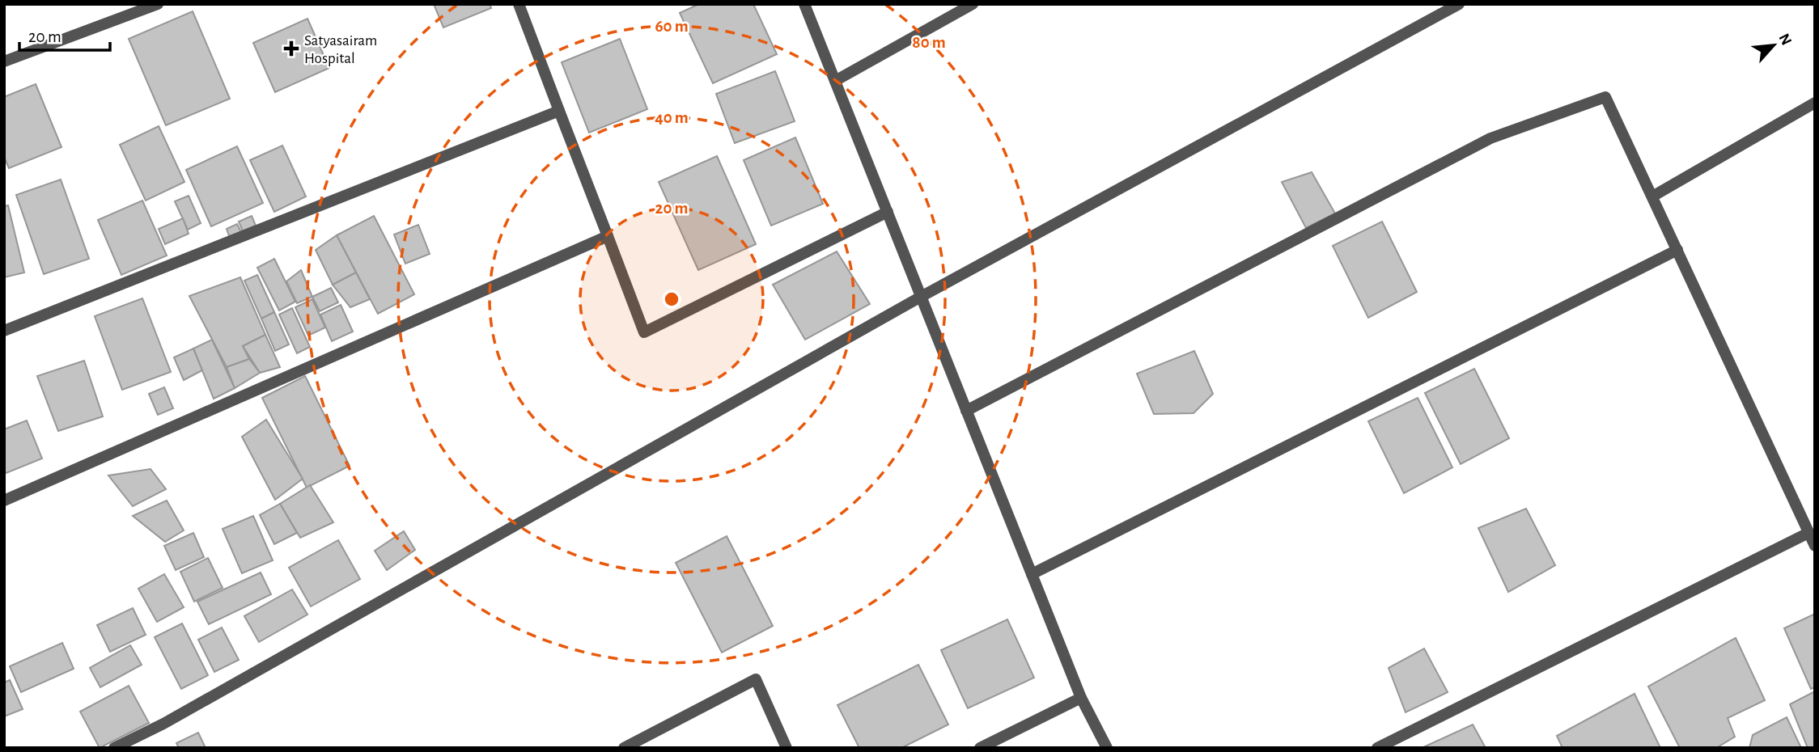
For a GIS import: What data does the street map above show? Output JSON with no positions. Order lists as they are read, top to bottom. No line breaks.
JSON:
{"places":{"health":["Satyasairam Hospital"]},"scale_bar":"20 m","north":"top right","rings":["60 m","80 m","40 m","20 m"]}
